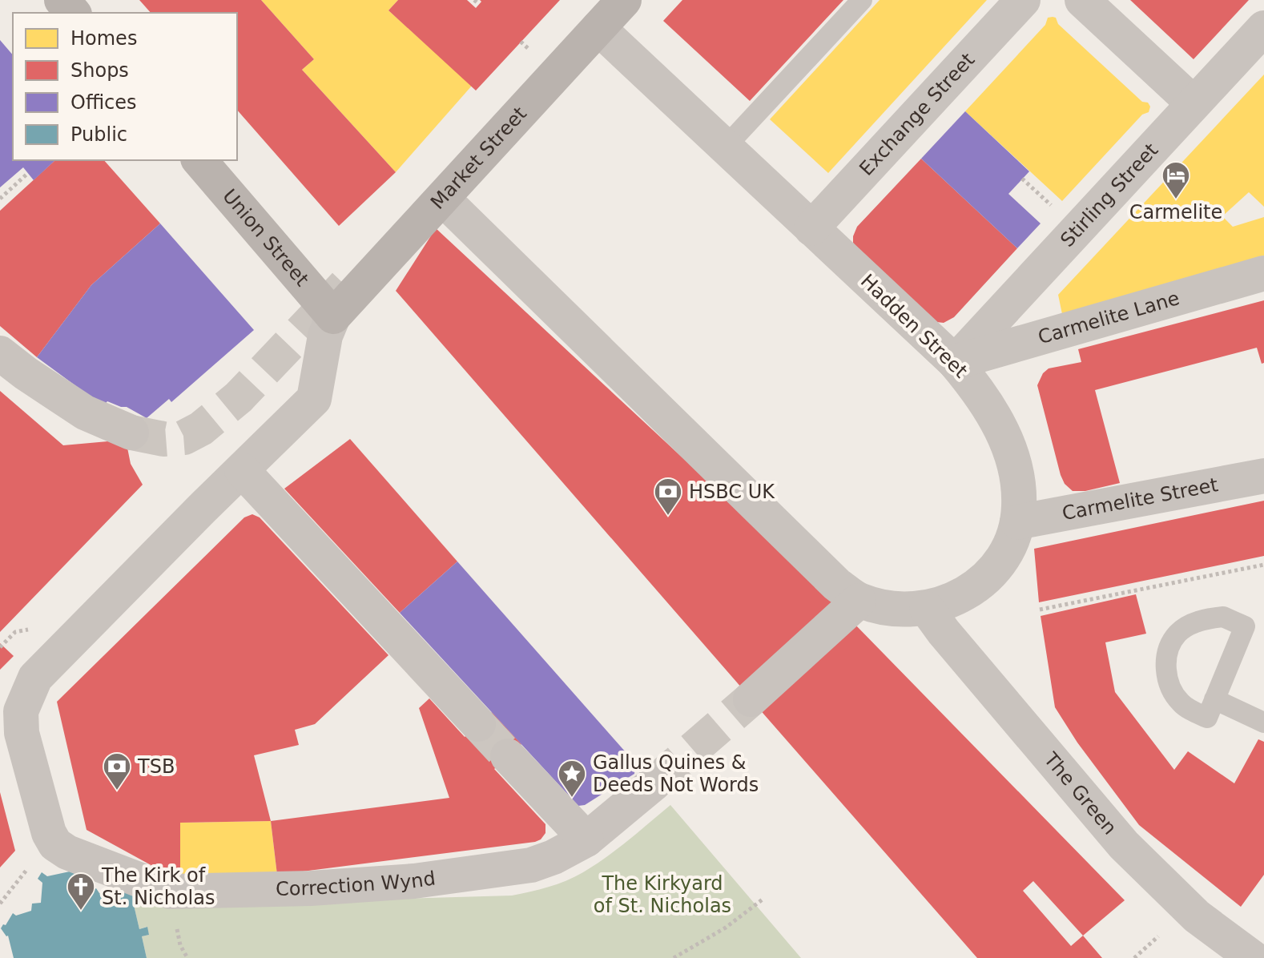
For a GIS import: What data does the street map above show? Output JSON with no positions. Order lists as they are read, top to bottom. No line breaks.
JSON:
{"streets":{"street":["Exchange Street","Market Street","Stirling Street","Union Street","Carmelite Lane","Hadden Street","Carmelite Street","The Green","Correction Wynd"]},"crossings":[["Exchange Street","Hadden Street"],["Market Street","Union Street"],["Market Street","Hadden Street"],["Stirling Street","Carmelite Lane"],["Stirling Street","Hadden Street"],["Carmelite Lane","Hadden Street"],["Hadden Street","Carmelite Street"],["Hadden Street","The Green"]],"parks":["The Kirkyard of St. Nicholas"],"places":{"hotel":["Carmelite"],"bank":["HSBC UK","TSB"],"place":["Gallus Quines & Deeds Not Words"],"church":["The Kirk of St. Nicholas"]},"legend":["Homes","Shops","Offices","Public"]}
